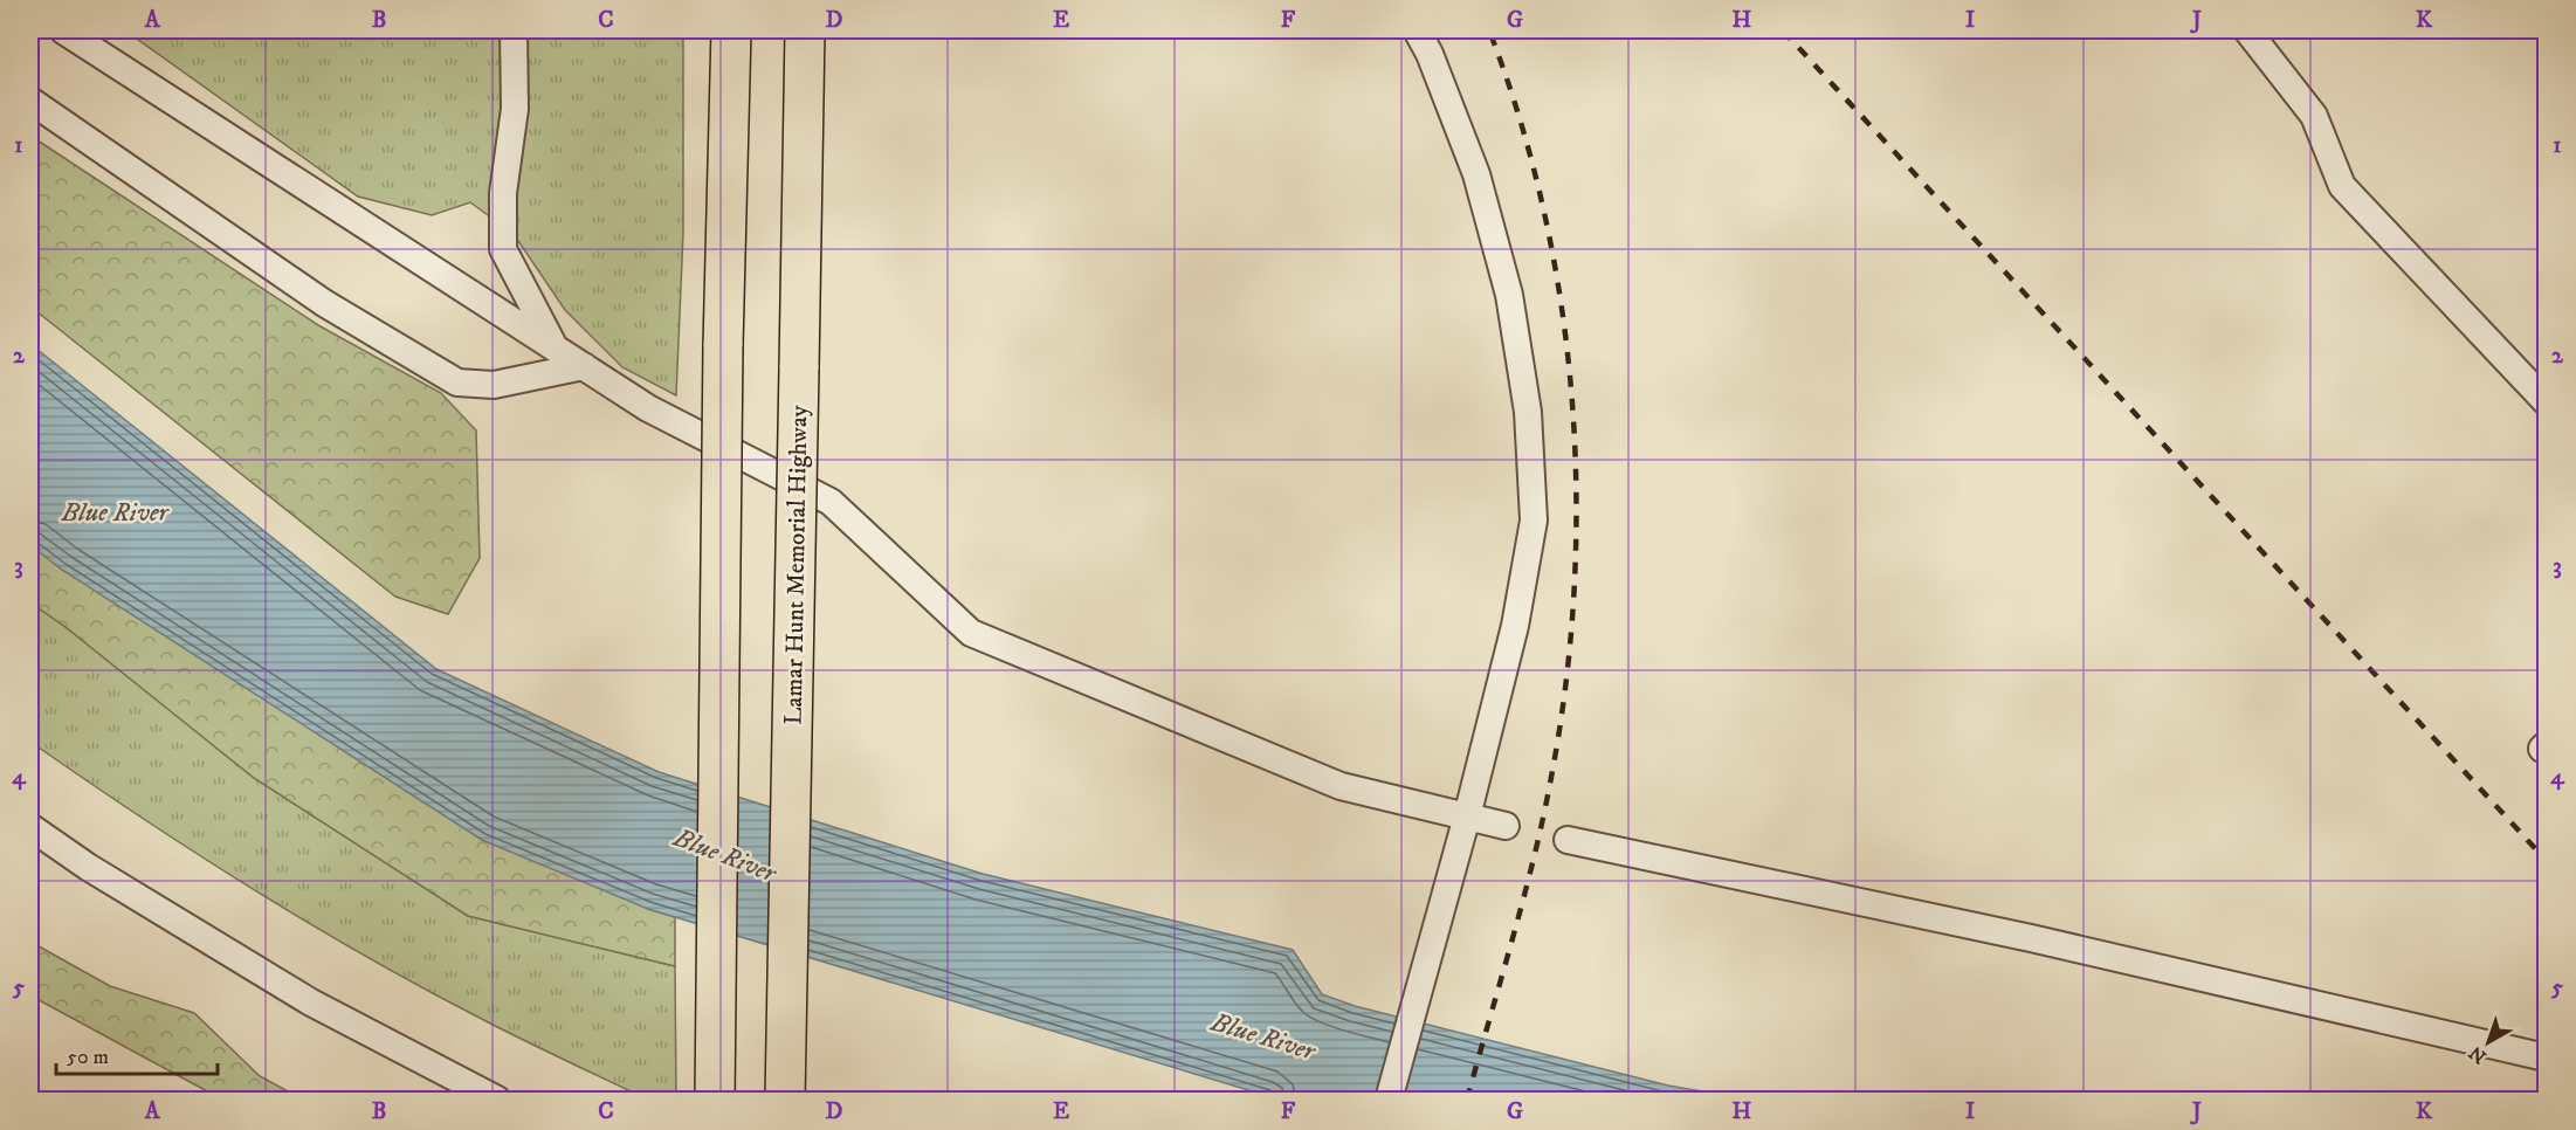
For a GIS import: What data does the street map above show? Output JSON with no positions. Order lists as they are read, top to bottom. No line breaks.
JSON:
{"streets":{"highway":["Lamar Hunt Memorial Highway"]},"water":["Blue River"],"scale_bar":"50 m","north":"bottom left","grid":{"columns":["A","B","C","D","E","F","G","H","I","J","K"],"rows":["1","2","3","4","5"]}}
